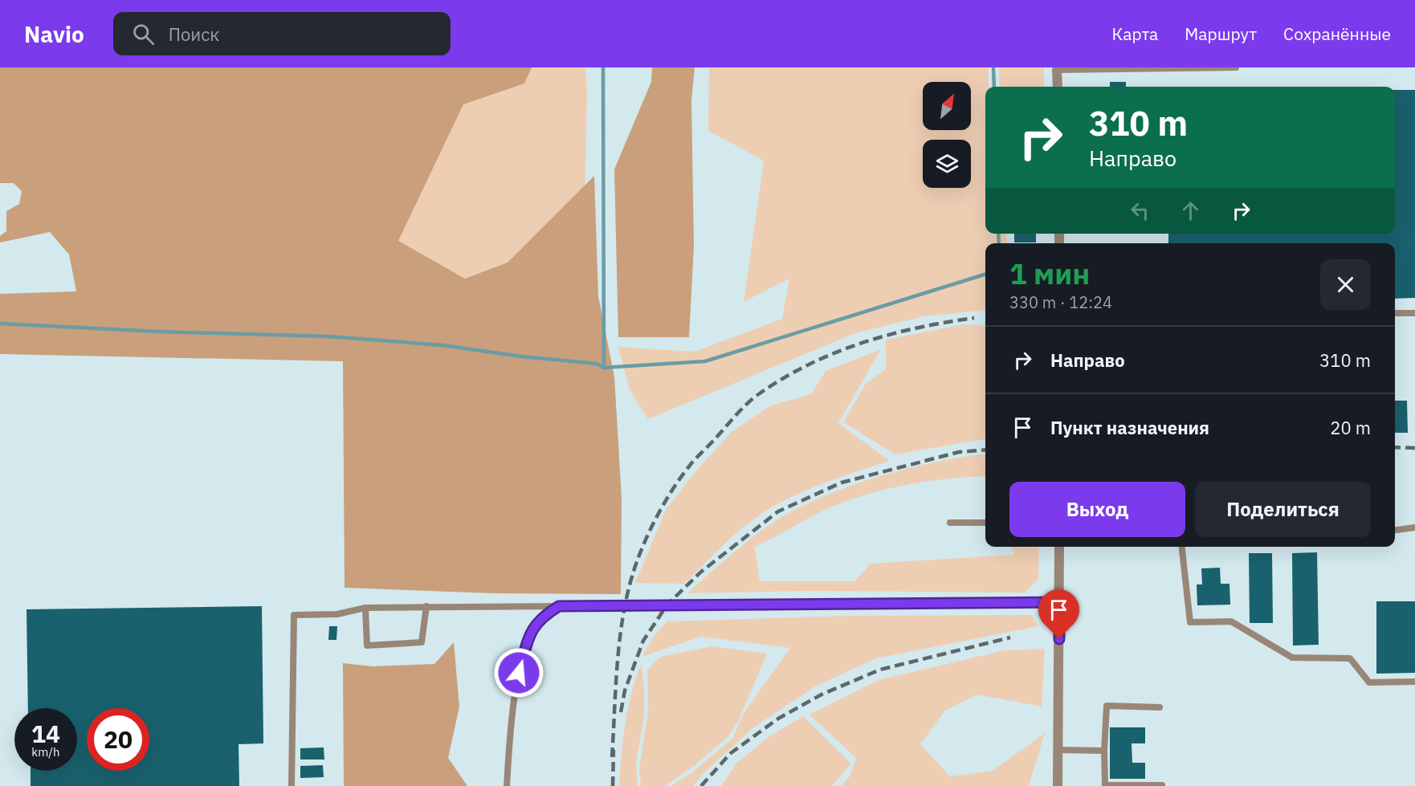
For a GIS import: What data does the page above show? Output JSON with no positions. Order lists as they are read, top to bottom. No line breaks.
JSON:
{"north":"top right","page":{"header":"Navio","search":"Поиск","nav":["Карта","Маршрут","Сохранённые"],"turn":["310 m","Направо"],"heading":["1 мин","330 m · 12:24"],"list":[{"name":"Направо","value":"310 m"},{"name":"Пункт назначения","value":"20 m"}],"buttons":["Выход","Поделиться"],"speed":"14 km/h","limit":"20"}}
